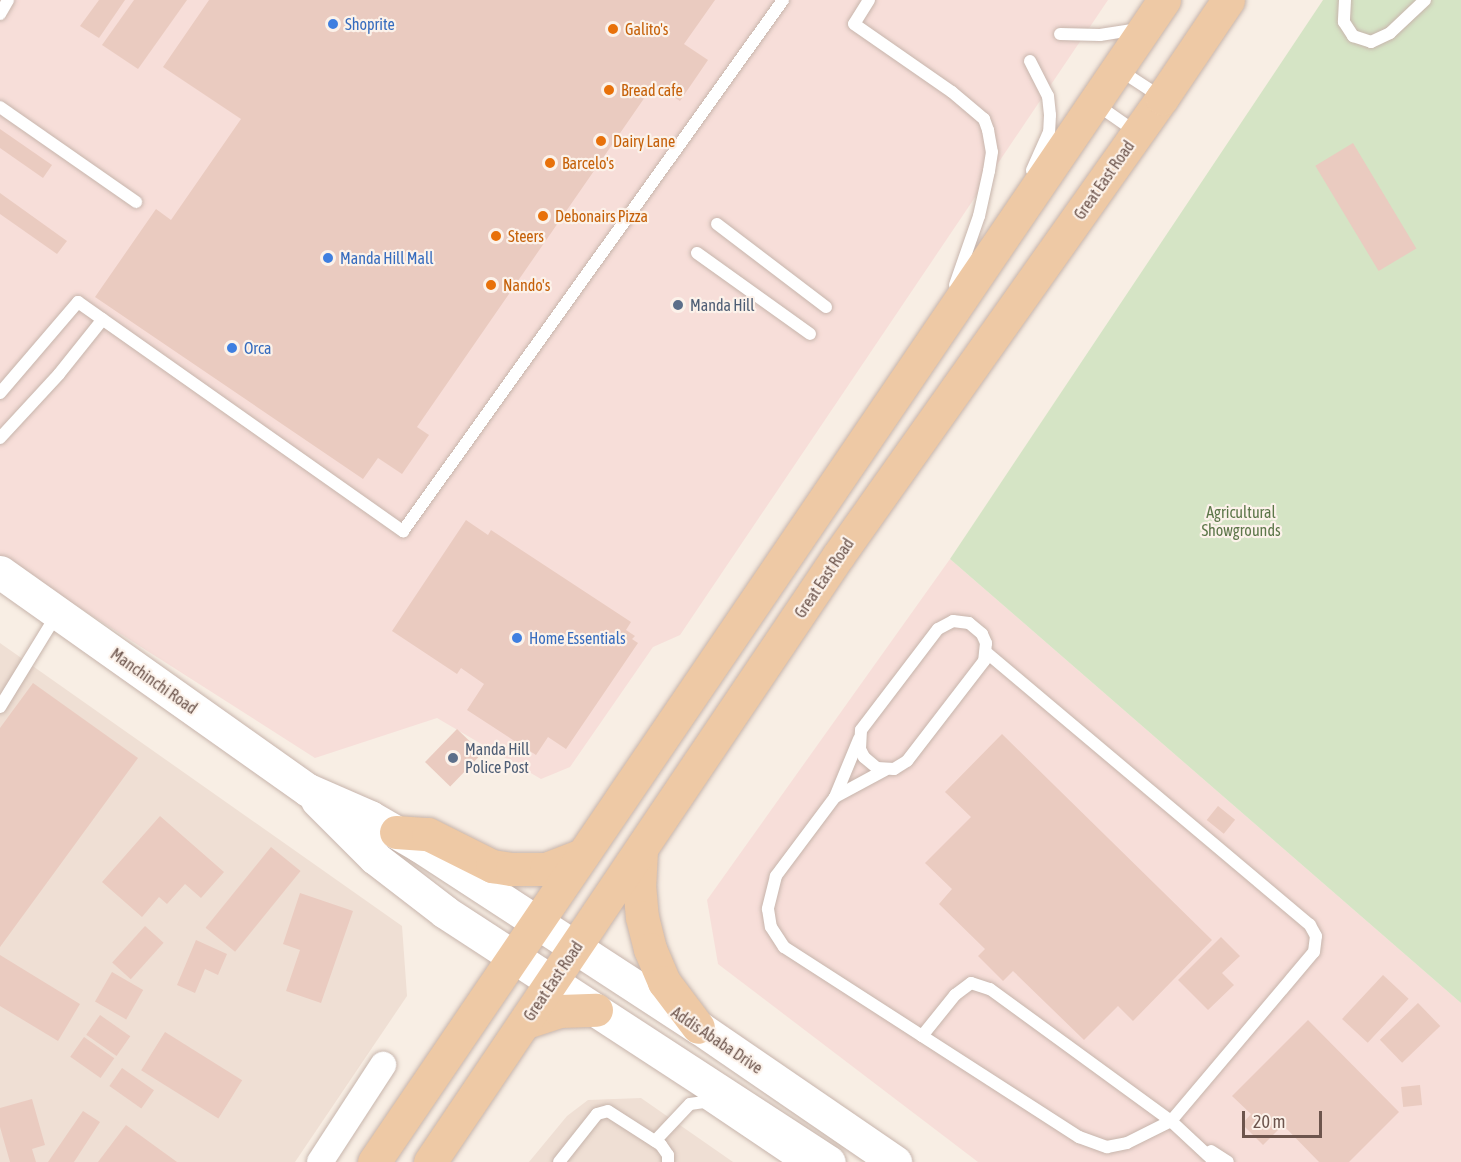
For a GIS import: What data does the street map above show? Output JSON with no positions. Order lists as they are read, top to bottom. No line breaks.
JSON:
{"streets":{"main road":["Great East Road","Manchinchi Road","Addis Ababa Drive"]},"crossings":[["Great East Road","Addis Ababa Drive"],["Manchinchi Road","Addis Ababa Drive"]],"parks":["Agricultural Showgrounds"],"places":["Shoprite","Galito's","Bread cafe","Dairy Lane","Barcelo's","Debonairs Pizza","Steers","Manda Hill Mall","Nando's","Manda Hill","Orca","Home Essentials","Manda Hill Police Post"],"scale_bar":"20 m"}
